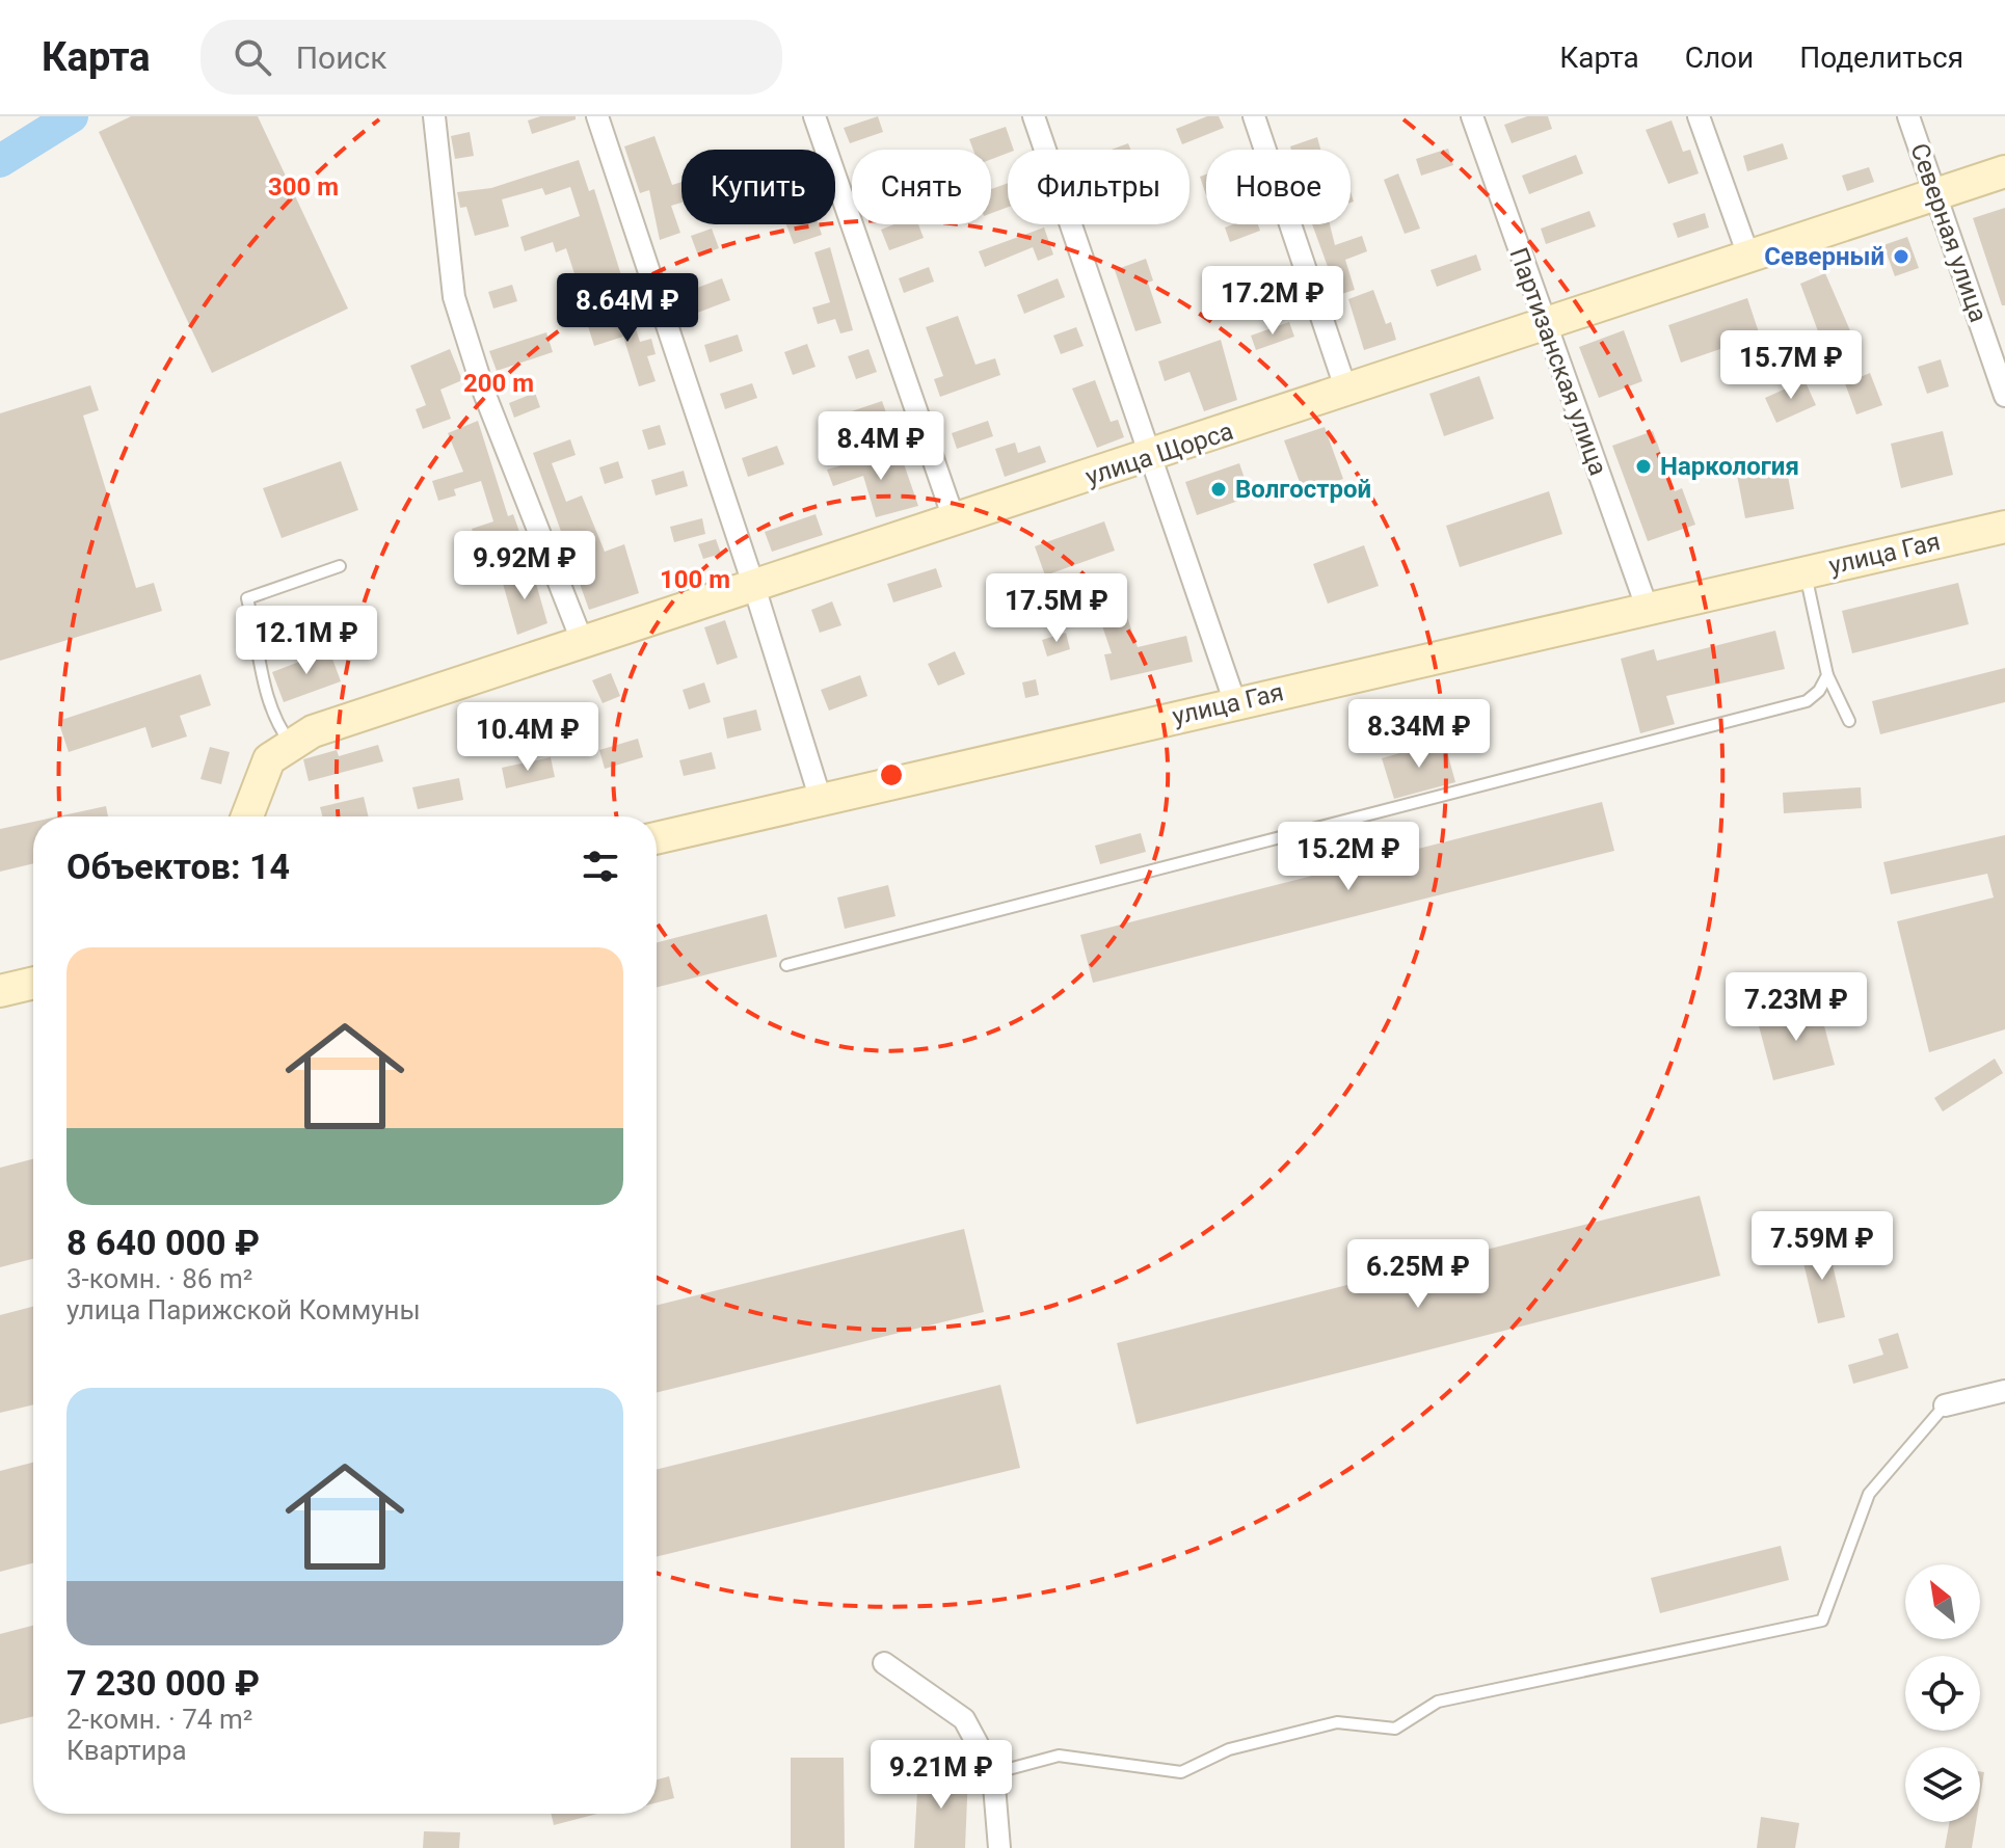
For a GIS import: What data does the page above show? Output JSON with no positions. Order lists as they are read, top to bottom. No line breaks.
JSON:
{"streets":{"main road":["улица Щорса","улица Гая"],"street":["Северная улица","Партизанская улица"]},"crossings":[["Северная улица","улица Щорса"],["Партизанская улица","улица Щорса"],["Партизанская улица","улица Гая"]],"places":["Северный","Наркология","Волгострой"],"north":"top left","page":{"header":"Карта","search":"Поиск","nav":["Карта","Слои","Поделиться"],"chip":["Купить","Снять","Фильтры","Новое"],"price":["17.2M ₽","8.64M ₽","15.7M ₽","8.4M ₽","9.92M ₽","17.5M ₽","12.1M ₽","8.34M ₽","10.4M ₽","15.2M ₽","7.23M ₽","7.59M ₽","6.25M ₽","9.21M ₽"],"heading":"Объектов: 14","list":[{"name":"8 640 000 ₽","note":"3-комн. · 86 m² · улица Парижской Коммуны"},{"name":"7 230 000 ₽","note":"2-комн. · 74 m² · Квартира"}]},"rings":["300 m","200 m","100 m"]}
